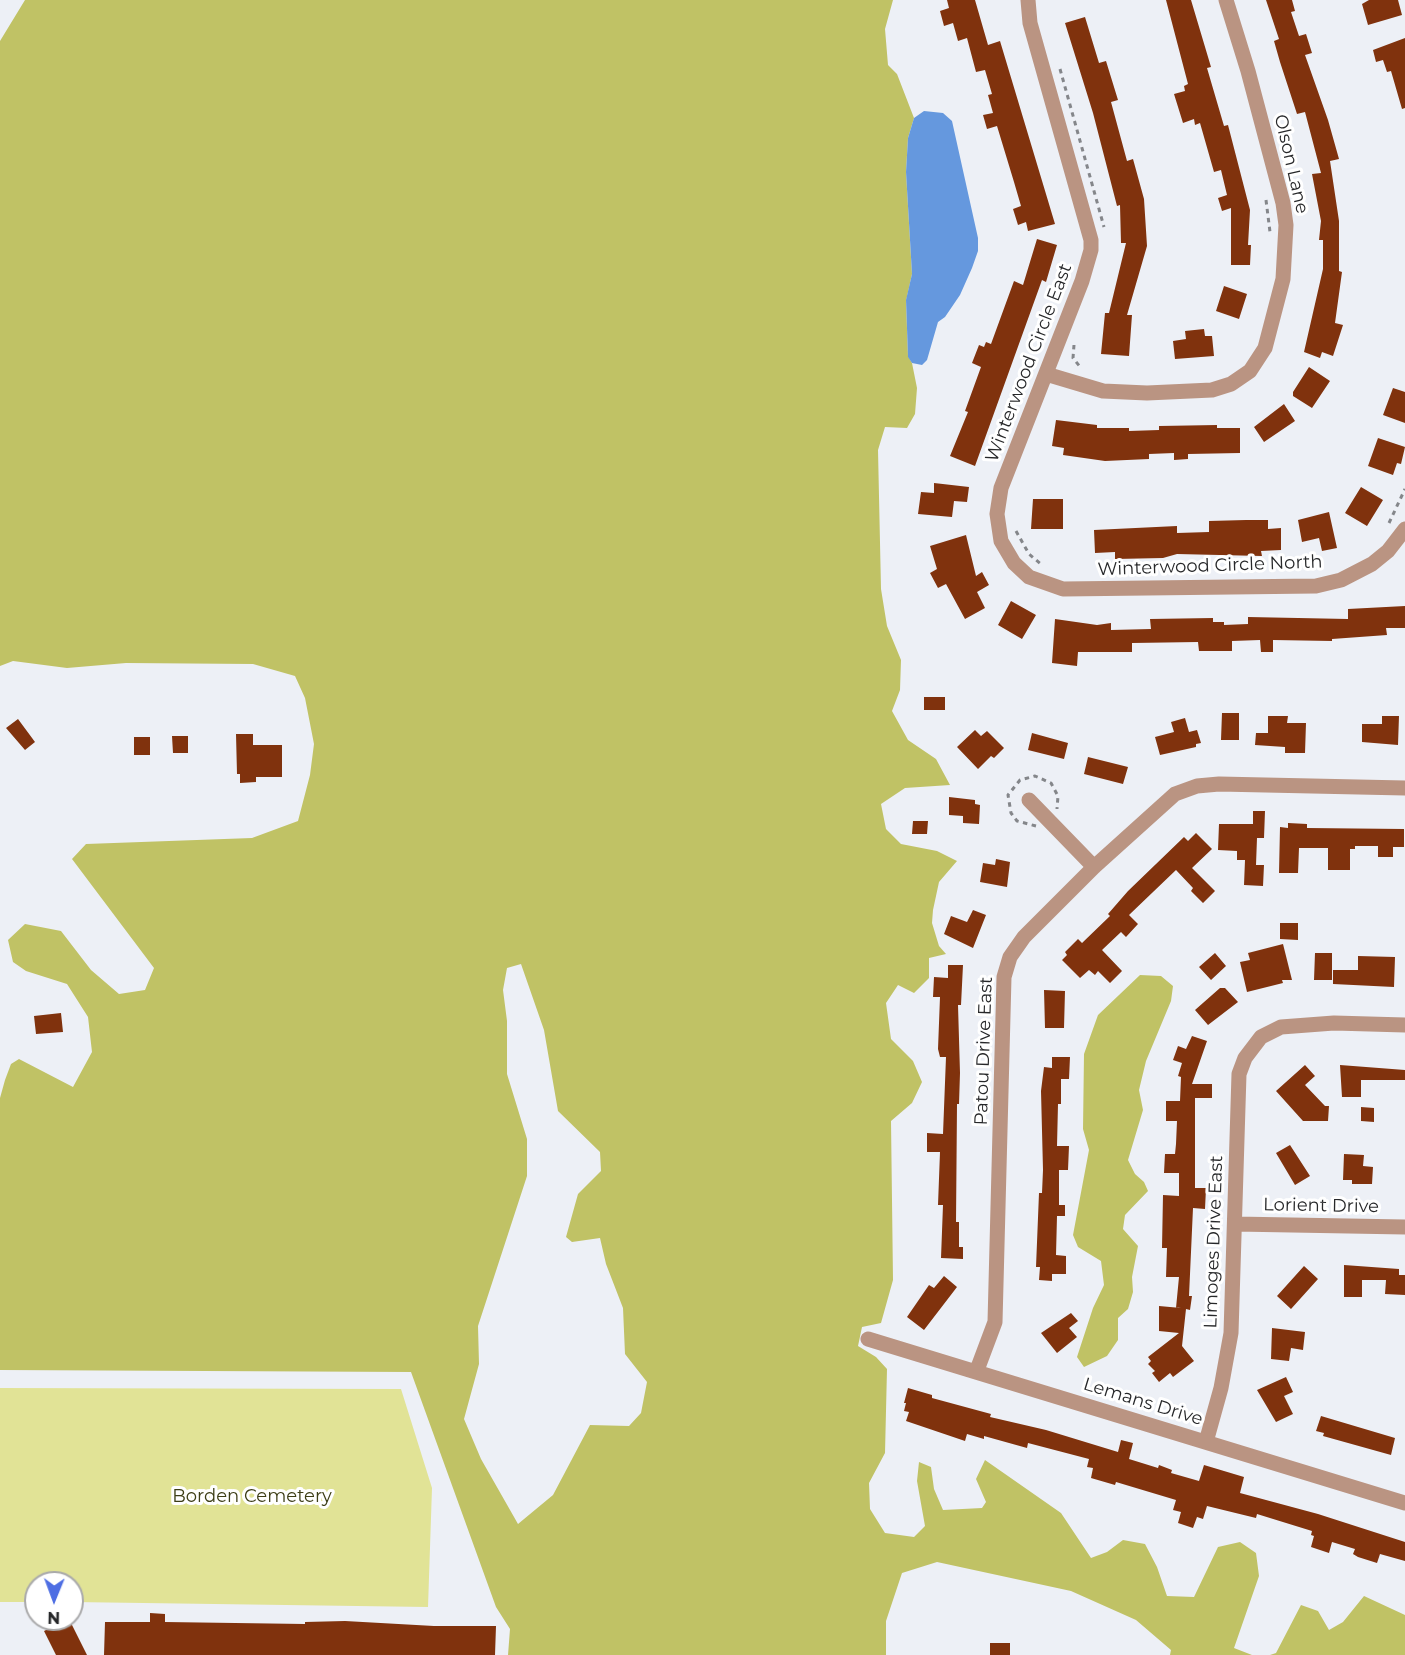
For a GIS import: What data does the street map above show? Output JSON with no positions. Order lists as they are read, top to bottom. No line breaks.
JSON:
{"streets":{"street":["Olson Lane","Winterwood Circle East","Winterwood Circle North","Patou Drive East","Lorient Drive","Limoges Drive East","Lemans Drive"]},"crossings":[["Olson Lane","Winterwood Circle East"],["Winterwood Circle East","Winterwood Circle North"],["Patou Drive East","Lemans Drive"],["Lorient Drive","Limoges Drive East"],["Limoges Drive East","Lemans Drive"]],"parks":["Borden Cemetery"],"north":"bottom"}
